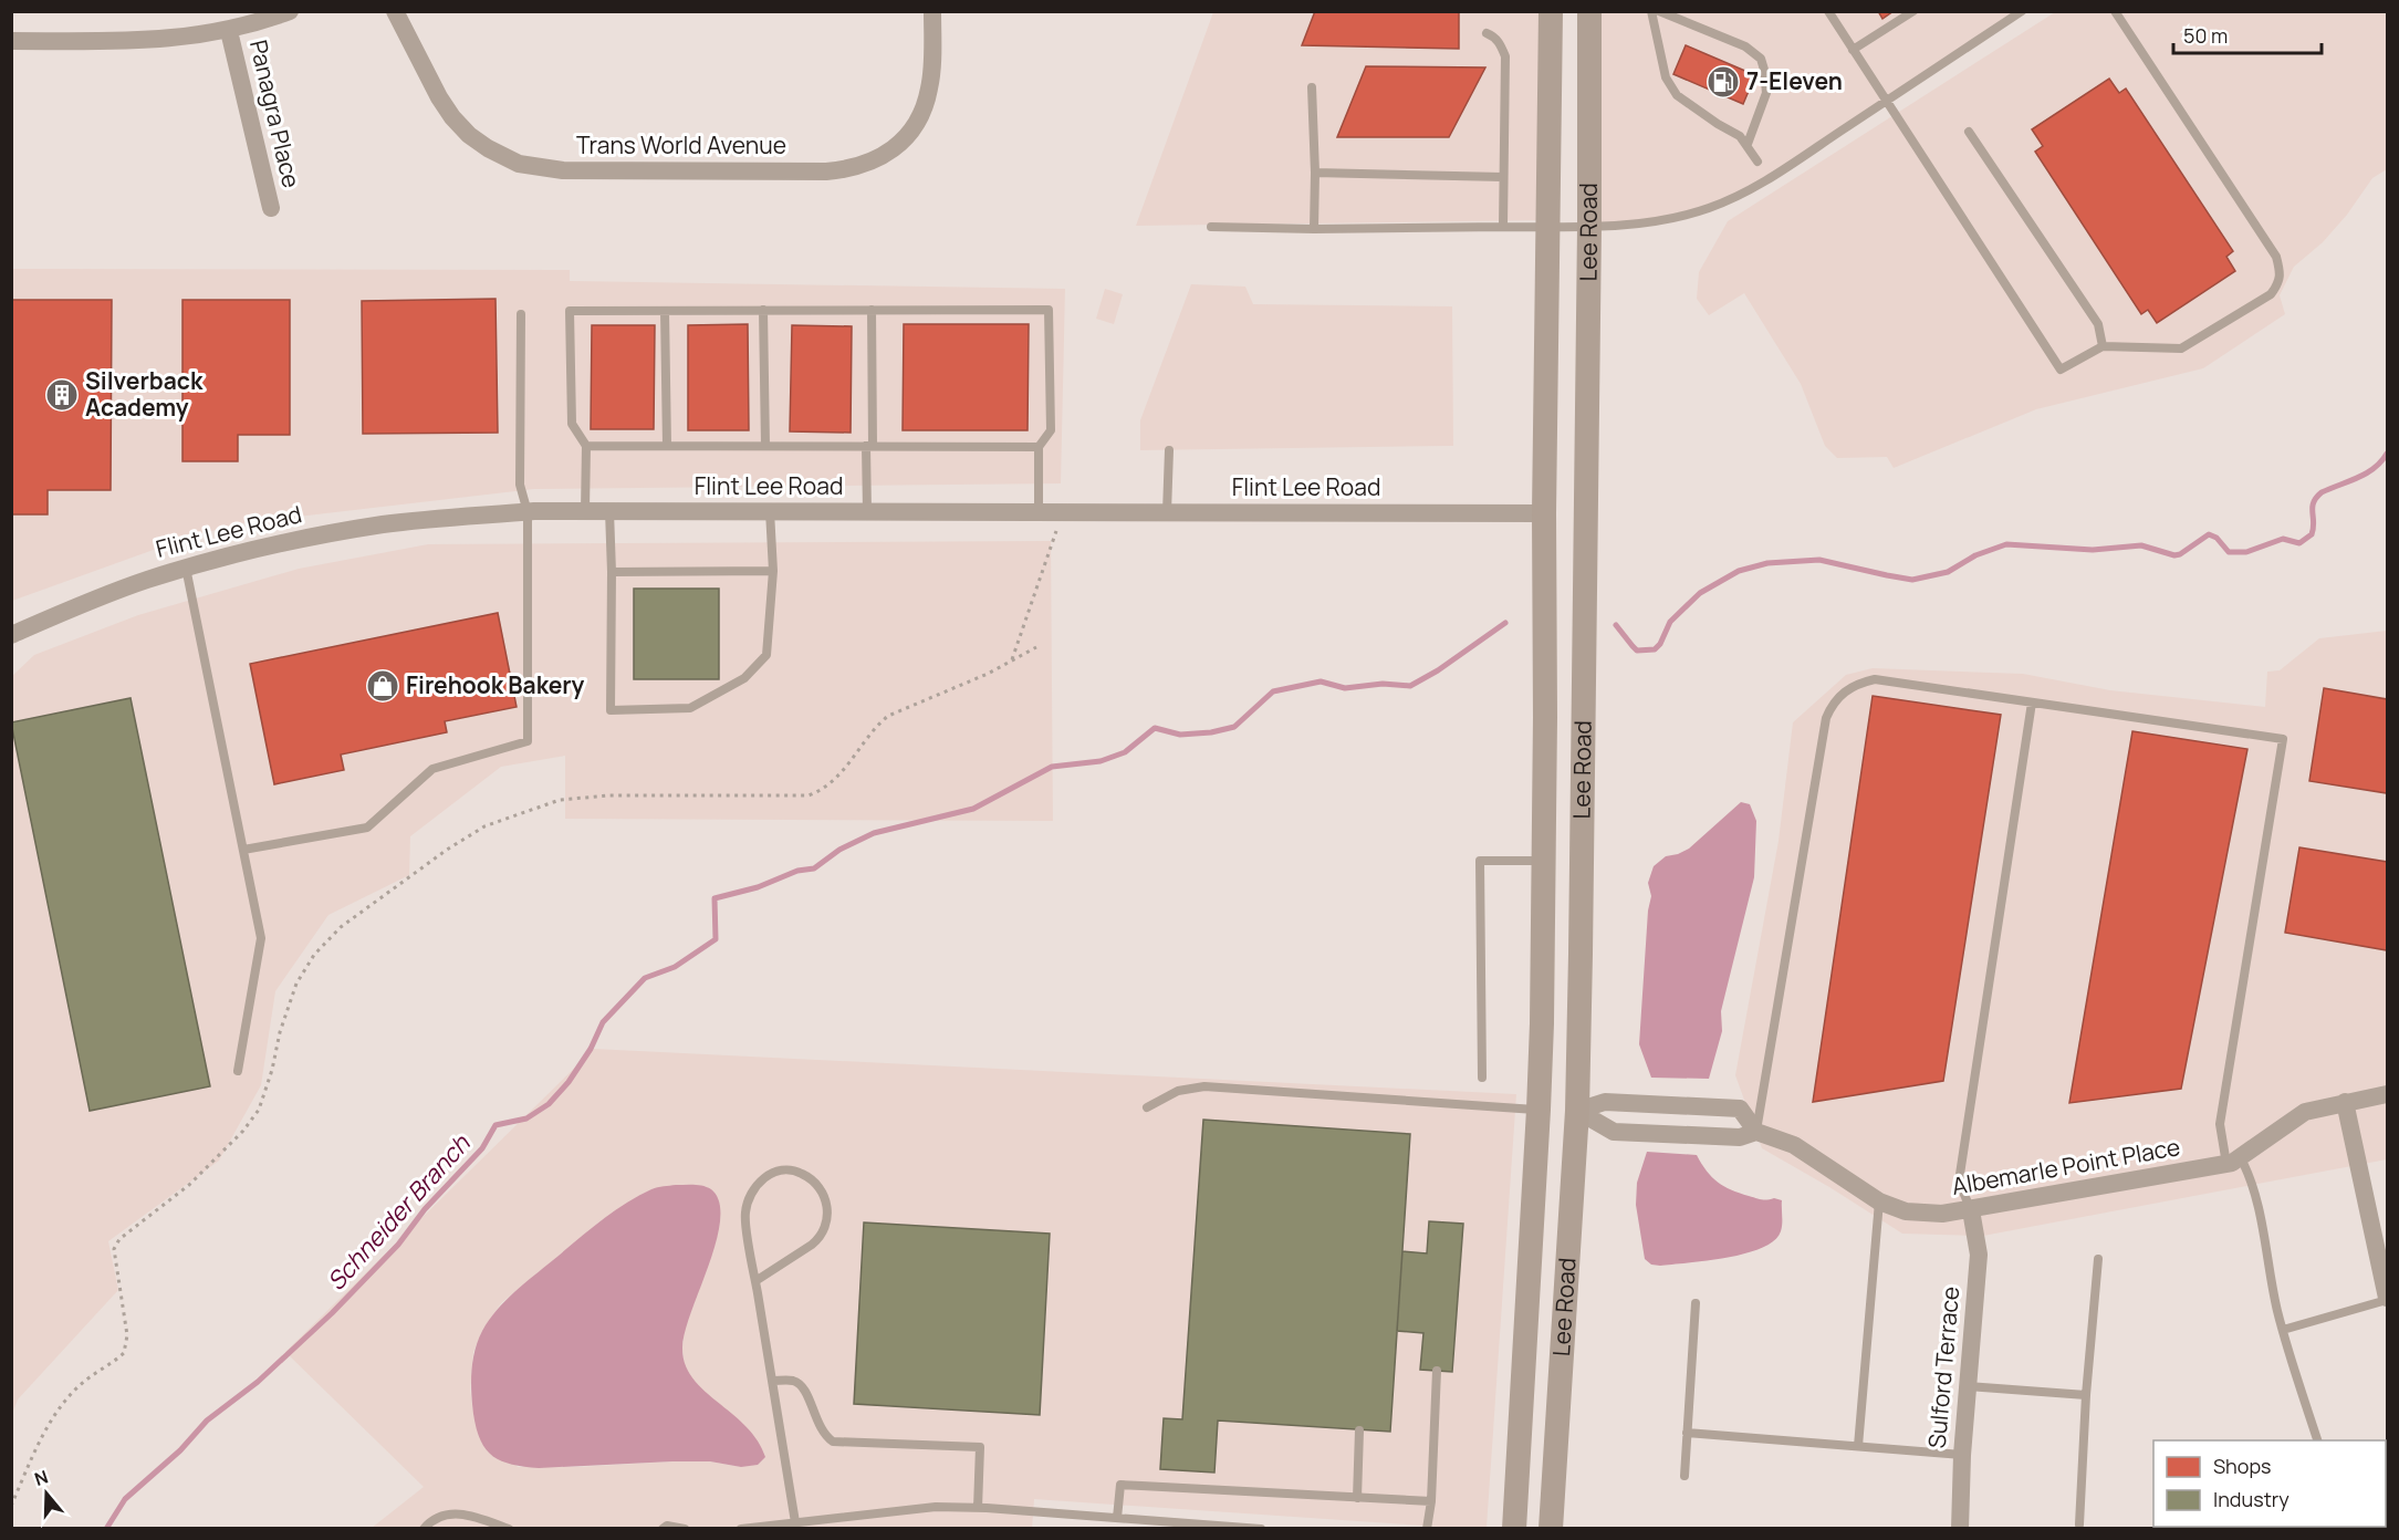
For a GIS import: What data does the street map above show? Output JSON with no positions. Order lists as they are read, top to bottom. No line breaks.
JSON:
{"streets":{"street":["Panagra Place","Trans World Avenue","Lee Road","Flint Lee Road","Albemarle Point Place","Sulford Terrace"]},"crossings":[["Lee Road","Flint Lee Road"],["Lee Road","Albemarle Point Place"],["Albemarle Point Place","Sulford Terrace"]],"water":["Schneider Branch"],"places":{"fuel station":["7-Eleven"],"building":["Silverback Academy"],"shop":["Firehook Bakery"]},"legend":["Shops","Industry"],"scale_bar":"50 m","north":"top"}
